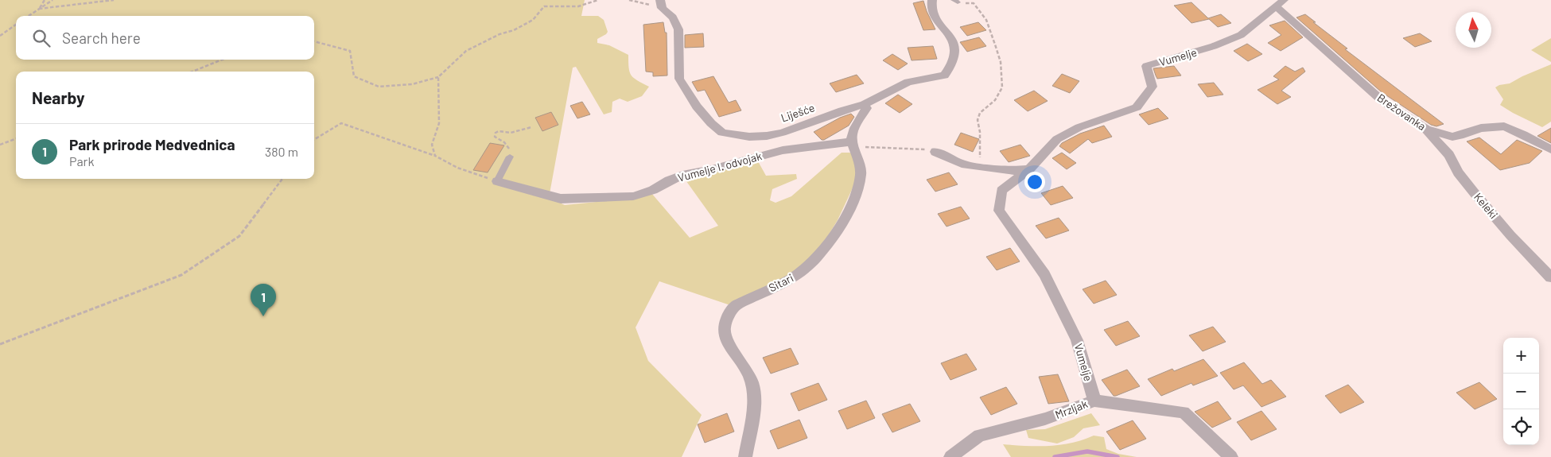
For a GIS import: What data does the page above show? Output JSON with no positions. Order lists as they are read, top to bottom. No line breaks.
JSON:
{"streets":{"street":["Vumelje","Brežovanka","Liješće","Vumelje I. odvojak","Keleki","Sitari","Mrzljak"]},"crossings":[["Vumelje","Brežovanka"],["Vumelje","Mrzljak"],["Brežovanka","Keleki"],["Vumelje I. odvojak","Sitari"]],"north":"top","page":{"search":"Search here","heading":"Nearby","list":[{"mark":"1","name":"Park prirode Medvednica","note":"Park","value":"380 m"}],"pins":"1","map_buttons":["+","−"]}}
